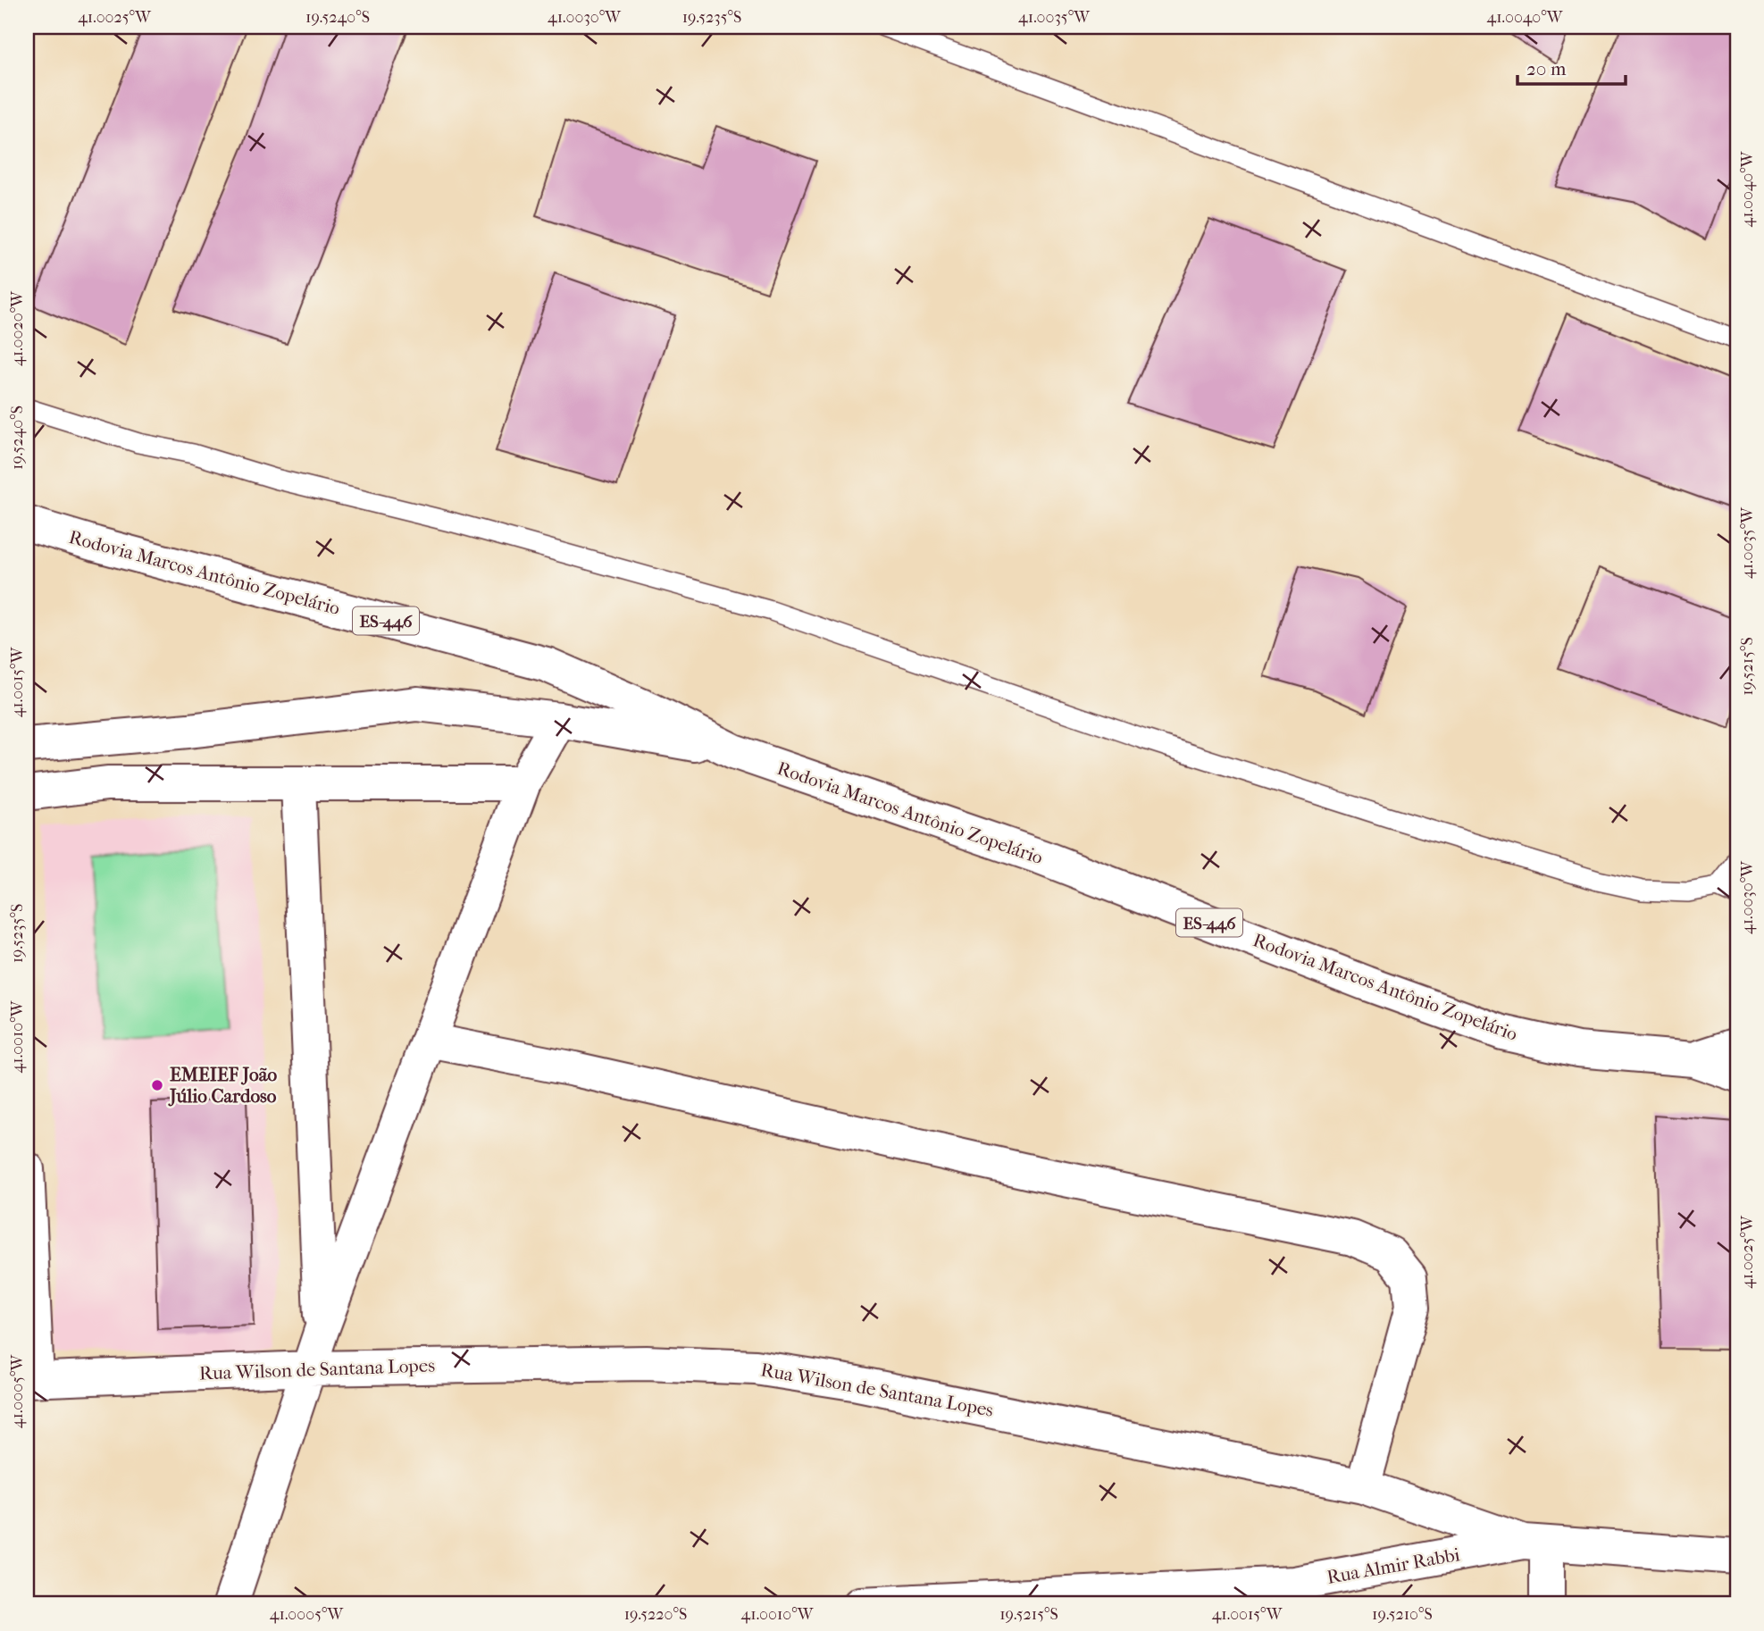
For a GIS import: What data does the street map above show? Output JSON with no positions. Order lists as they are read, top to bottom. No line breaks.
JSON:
{"streets":{"street":["Rodovia Marcos Antônio Zopelário","ES-446","Rua Wilson de Santana Lopes","Rua Almir Rabbi"]},"crossings":[["Rua Wilson de Santana Lopes","Rua Almir Rabbi"]],"places":["EMEIEF João Júlio Cardoso"],"scale_bar":"20 m","coordinates":["41.0025°W","19.5240°S","41.0030°W","19.5235°S","41.0035°W","41.0040°W","41.0020°W","19.5215°S","41.0015°W","41.0010°W","41.0005°W","19.5220°S","19.5210°S"]}
